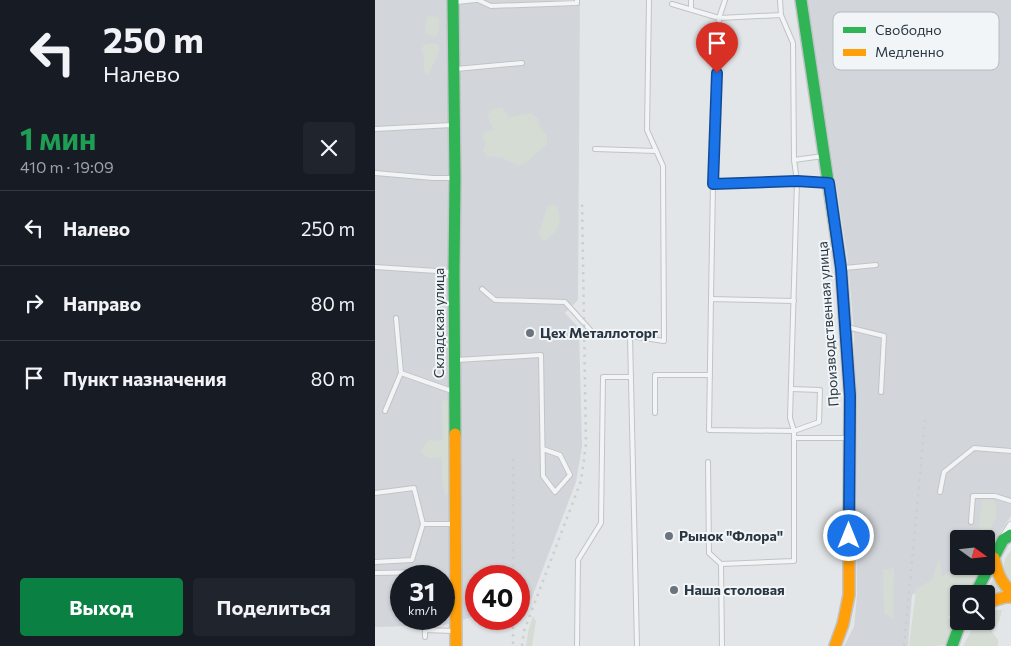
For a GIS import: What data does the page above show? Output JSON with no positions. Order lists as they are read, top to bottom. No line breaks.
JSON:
{"streets":{"street":["Складская улица","Производственная улица"]},"places":["Цех Металлоторг","Рынок \"Флора\"","Наша столовая"],"legend":["Свободно","Медленно"],"north":"right","page":{"turn":["250 m","Налево"],"heading":["1 мин","410 m · 19:09"],"list":[{"name":"Налево","value":"250 m"},{"name":"Направо","value":"80 m"},{"name":"Пункт назначения","value":"80 m"}],"speed":"31 km/h","limit":"40","buttons":["Выход","Поделиться"]}}
